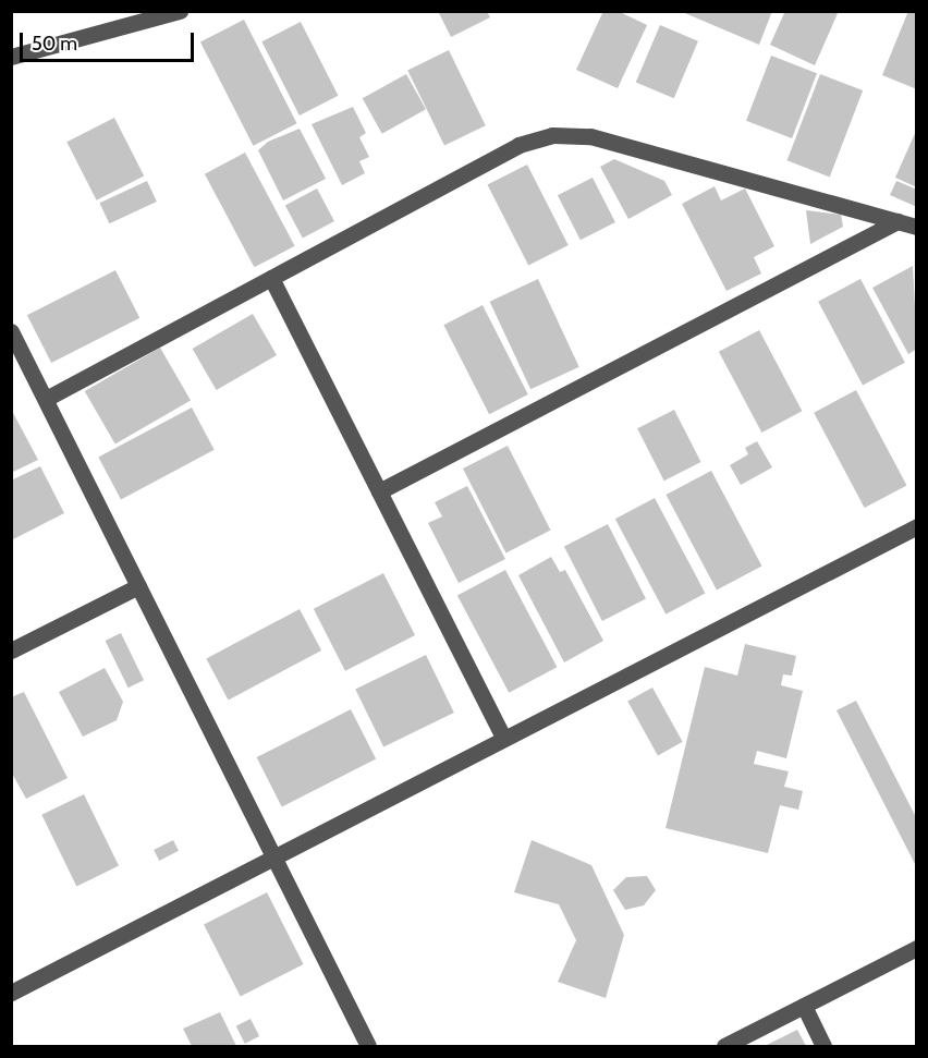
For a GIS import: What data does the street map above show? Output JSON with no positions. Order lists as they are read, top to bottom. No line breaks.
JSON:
{"scale_bar":"50 m"}
